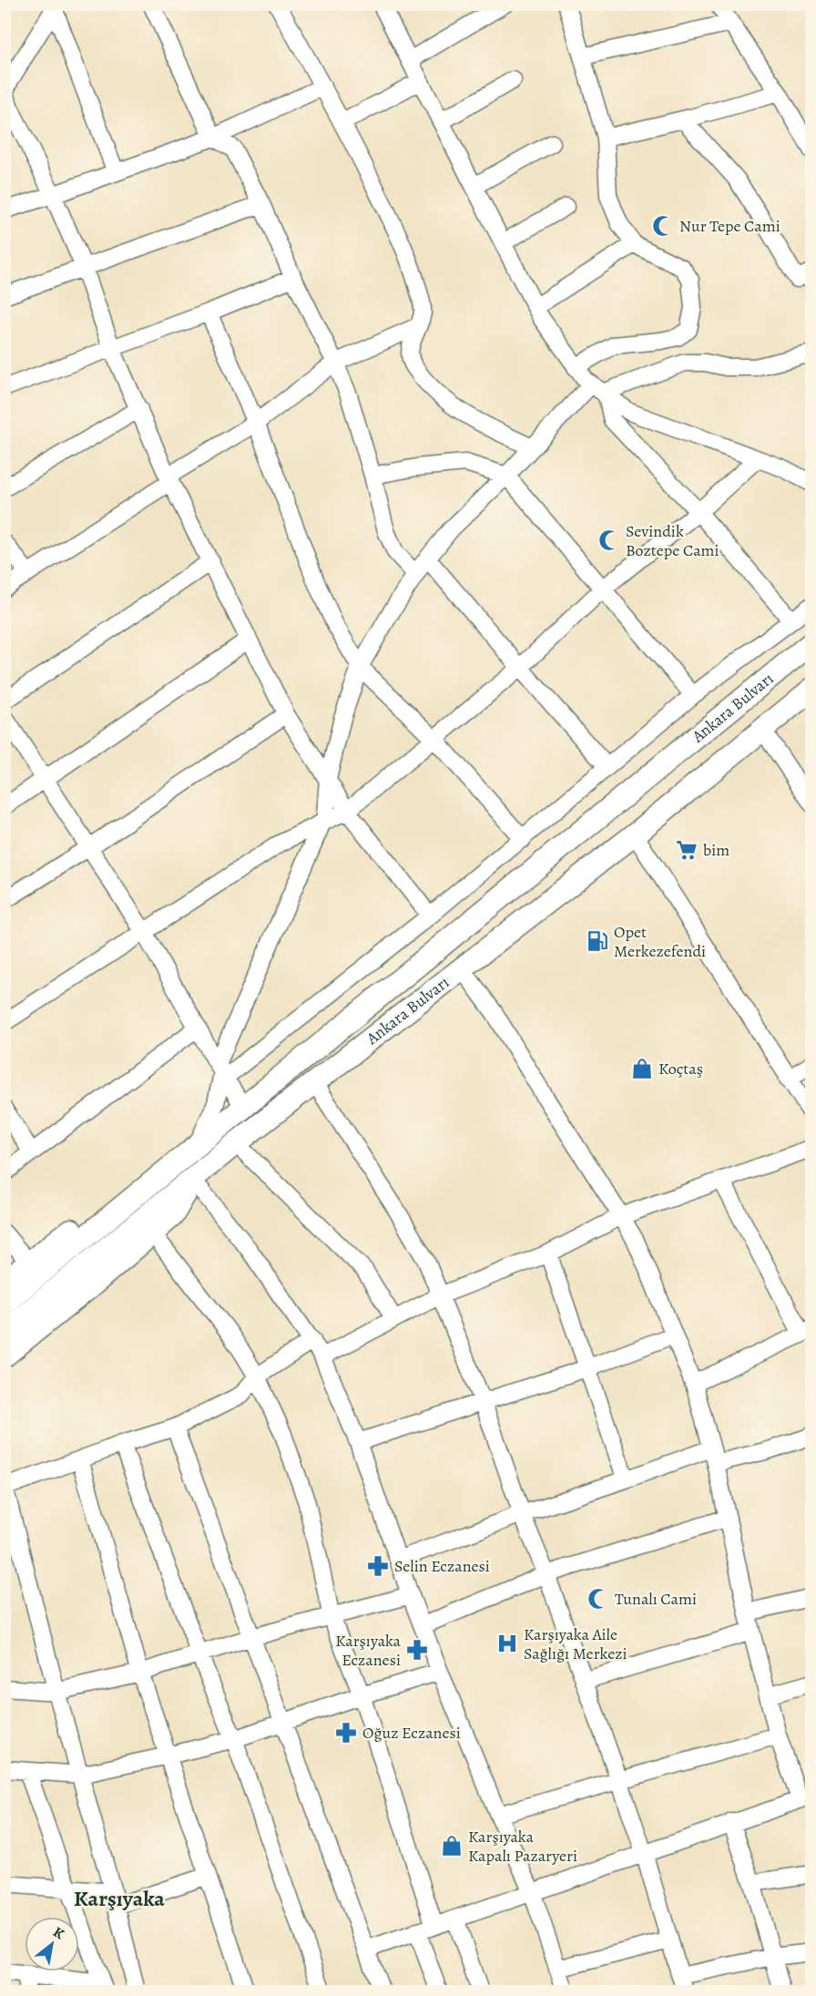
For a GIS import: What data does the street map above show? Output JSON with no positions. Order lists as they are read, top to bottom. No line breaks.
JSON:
{"streets":{"main road":["Ankara Bulvarı"]},"districts":["Karşıyaka"],"places":{"mosque":["Nur Tepe Cami","Sevindik Boztepe Cami","Tunalı Cami"],"supermarket":["bim"],"fuel station":["Opet Merkezefendi"],"shop":["Koçtaş","Karşıyaka Kapalı Pazaryeri"],"pharmacy":["Selin Eczanesi","Karşıyaka Eczanesi","Oğuz Eczanesi"],"hospital":["Karşıyaka Aile Sağlığı Merkezi"]},"north":"top right"}
